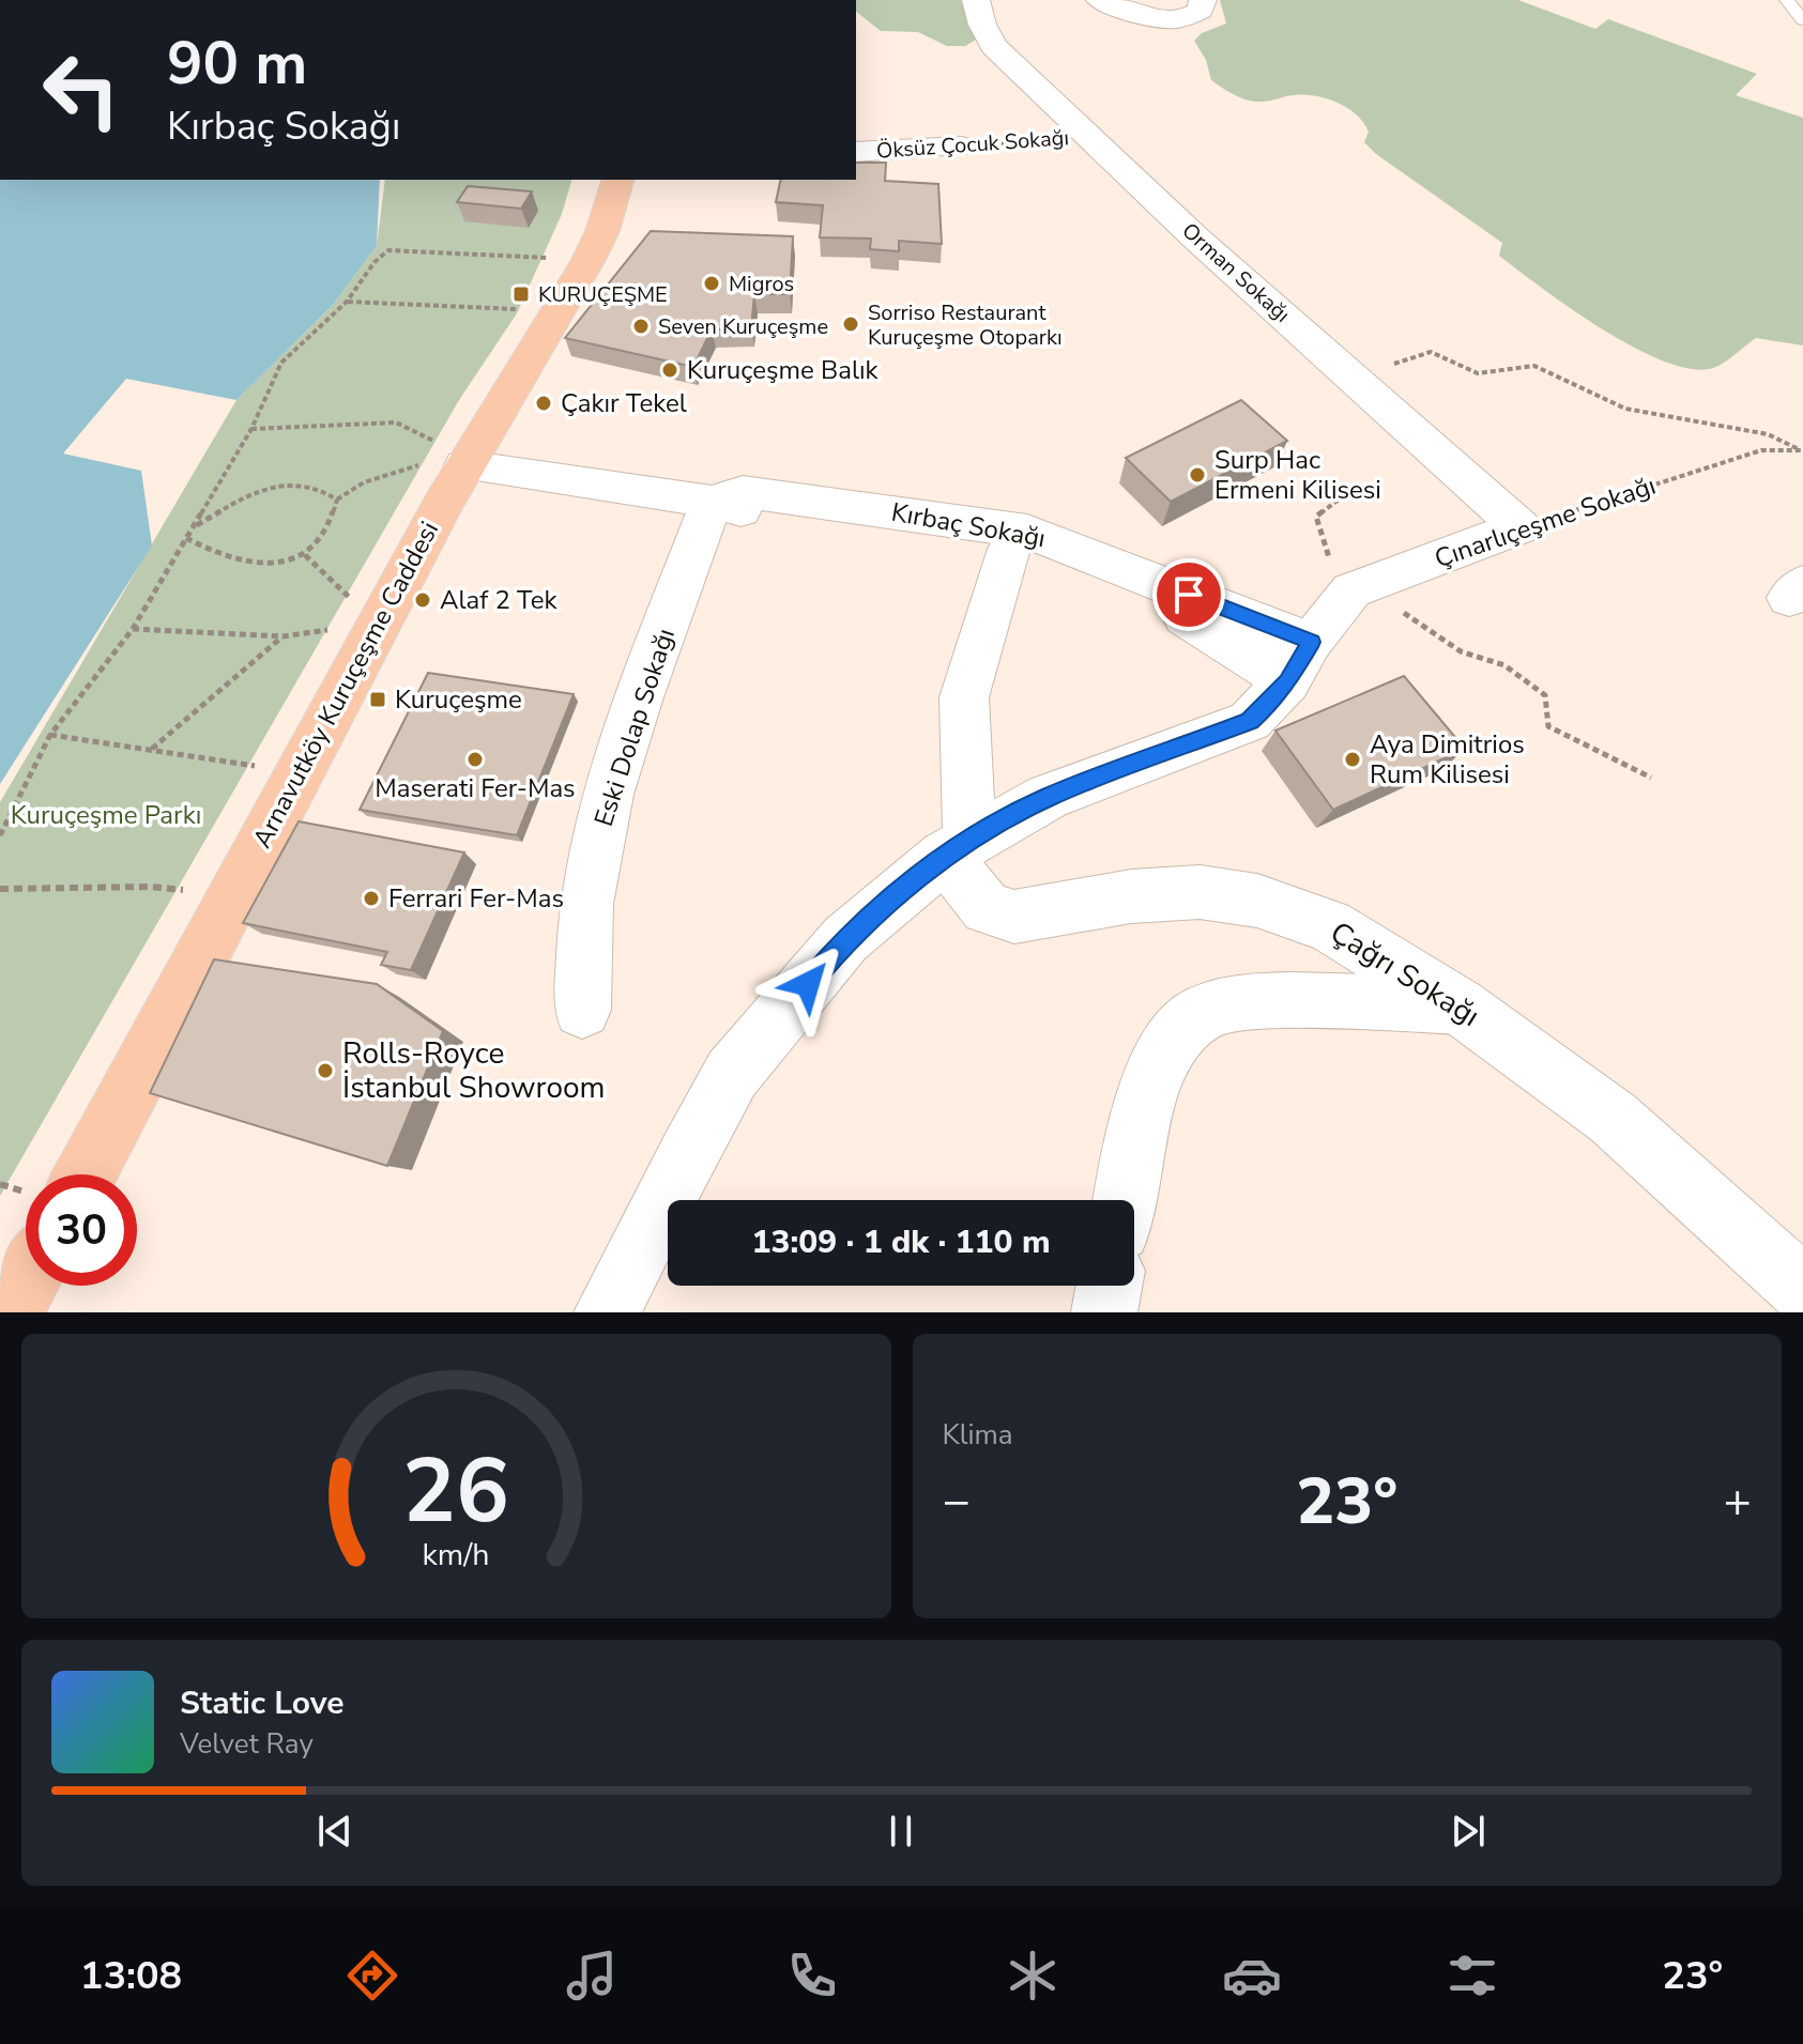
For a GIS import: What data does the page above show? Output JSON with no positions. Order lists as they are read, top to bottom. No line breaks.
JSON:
{"streets":{"main road":["Arnavutköy Kuruçeşme Caddesi"],"street":["Öksüz Çocuk Sokağı","Orman Sokağı","Çınarlıçeşme Sokağı","Kırbaç Sokağı","Eski Dolap Sokağı","Çağrı Sokağı"]},"crossings":[["Öksüz Çocuk Sokağı","Orman Sokağı"],["Orman Sokağı","Çınarlıçeşme Sokağı"],["Kırbaç Sokağı","Arnavutköy Kuruçeşme Caddesi"],["Kırbaç Sokağı","Eski Dolap Sokağı"]],"parks":["Kuruçeşme Parkı"],"places":{"other":["Migros","Sorriso Restaurant Kuruçeşme Otoparkı","Seven Kuruçeşme","Kuruçeşme Balık","Çakır Tekel","Surp Hac Ermeni Kilisesi","Alaf 2 Tek","Maserati Fer-Mas","Aya Dimitrios Rum Kilisesi","Ferrari Fer-Mas","Rolls-Royce İstanbul Showroom"],"transit":["KURUÇEŞME","Kuruçeşme"]},"page":{"turn":["90 m","Kırbaç Sokağı"],"limit":"30","trip":"13:09 · 1 dk · 110 m","tile":"Klima","heat":["−","23°","+"],"song":["Static Love","Velvet Ray"],"tabs":["13:08","23°"],"gauge":["26","km/h"]}}
